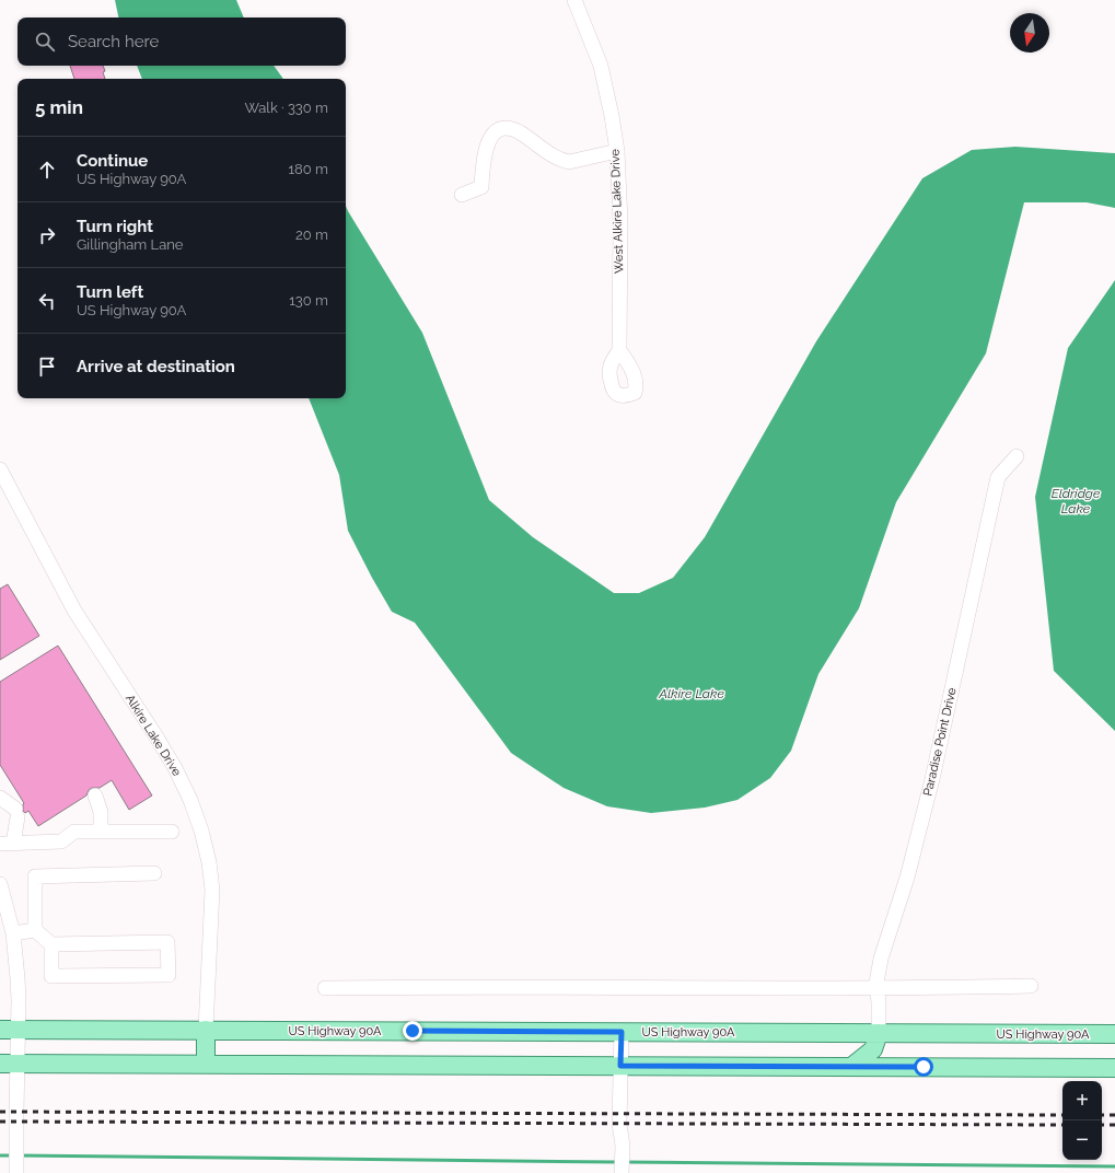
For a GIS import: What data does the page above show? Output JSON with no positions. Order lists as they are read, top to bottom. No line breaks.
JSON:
{"streets":{"main road":["US Highway 90A"],"street":["West Alkire Lake Drive","Alkire Lake Drive","Paradise Point Drive"]},"crossings":[["Alkire Lake Drive","US Highway 90A"],["Paradise Point Drive","US Highway 90A"]],"water":["Eldridge Lake","Alkire Lake"],"north":"bottom","page":{"search":"Search here","heading":["5 min","Walk · 330 m"],"list":[["Continue","US Highway 90A","180 m"],["Turn right","Gillingham Lane","20 m"],["Turn left","US Highway 90A","130 m"],"Arrive at destination"],"map_buttons":["+","−"]}}
